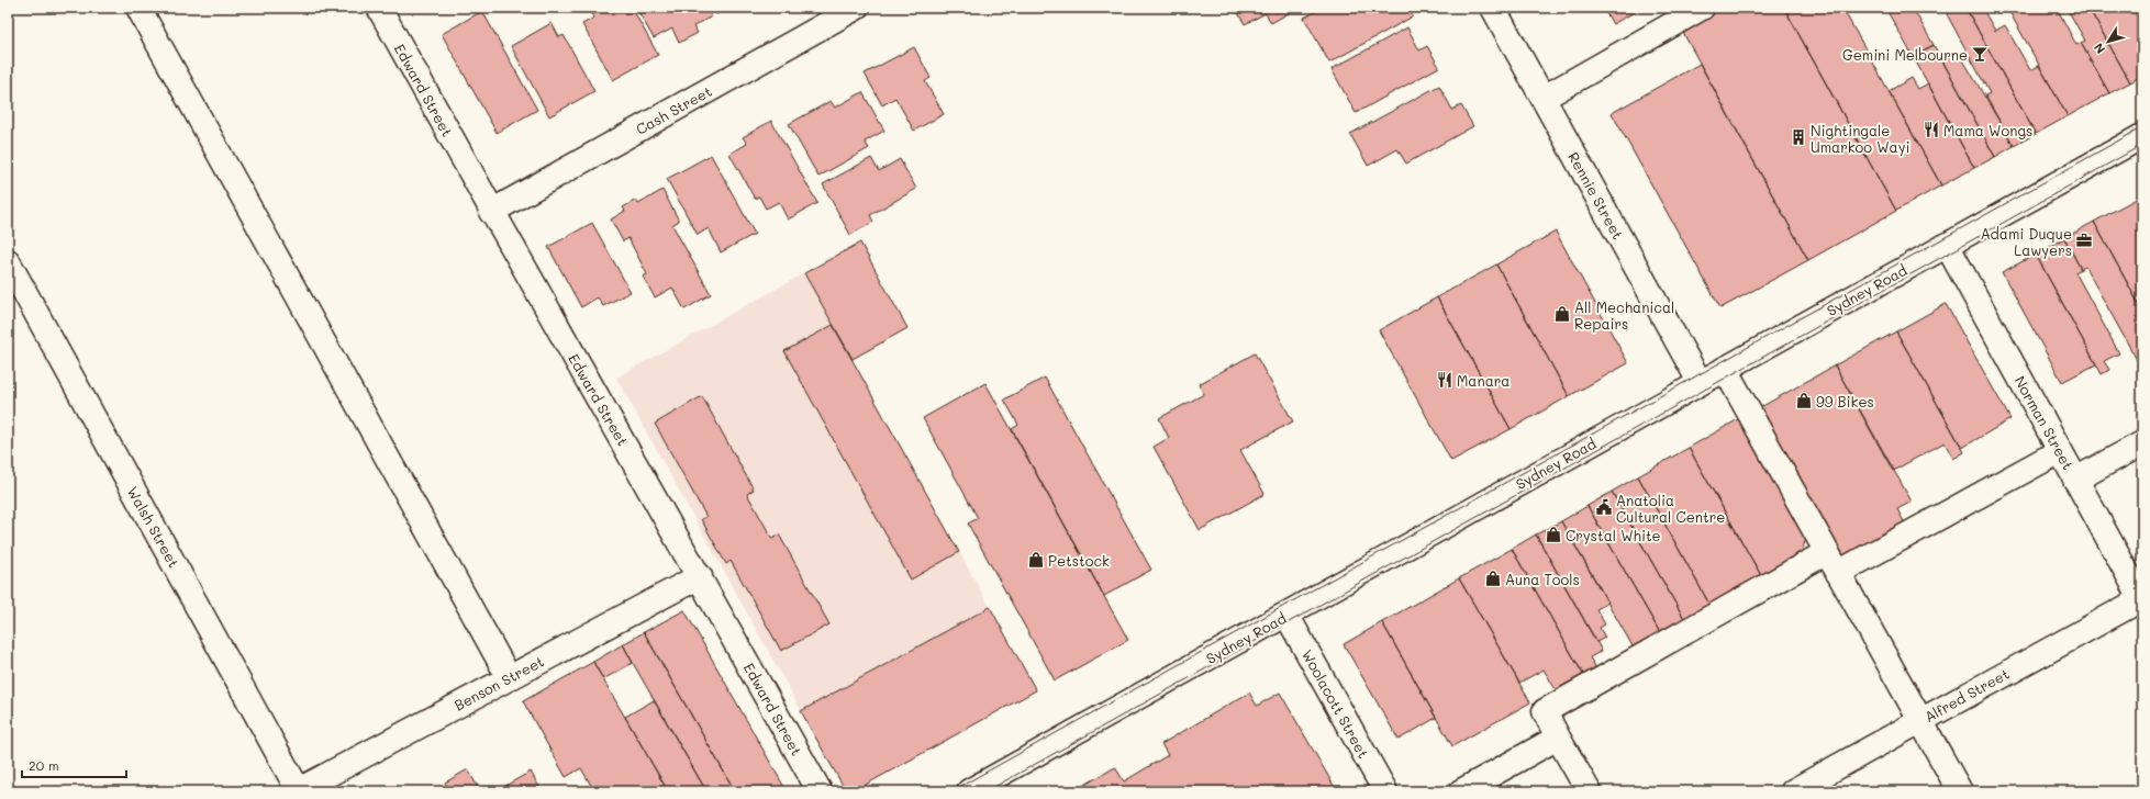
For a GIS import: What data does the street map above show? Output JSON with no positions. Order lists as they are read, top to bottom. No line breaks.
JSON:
{"streets":{"main road":["Edward Street","Cash Street","Rennie Street","Sydney Road","Norman Street","Walsh Street","Benson Street","Alfred Street","Woolacott Street"]},"crossings":[["Edward Street","Cash Street"],["Edward Street","Benson Street"],["Rennie Street","Sydney Road"],["Sydney Road","Norman Street"],["Sydney Road","Woolacott Street"],["Norman Street","Alfred Street"],["Walsh Street","Benson Street"]],"places":{"bar":["Gemini Melbourne"],"restaurant":["Mama Wongs","Manara"],"building":["Nightingale Umarkoo Wayi"],"office":["Adami Duque Lawyers"],"shop":["All Mechanical Repairs","99 Bikes","Crystal White","Petstock","Auna Tools"],"public building":["Anatolia Cultural Centre"]},"scale_bar":"20 m","north":"bottom left"}
